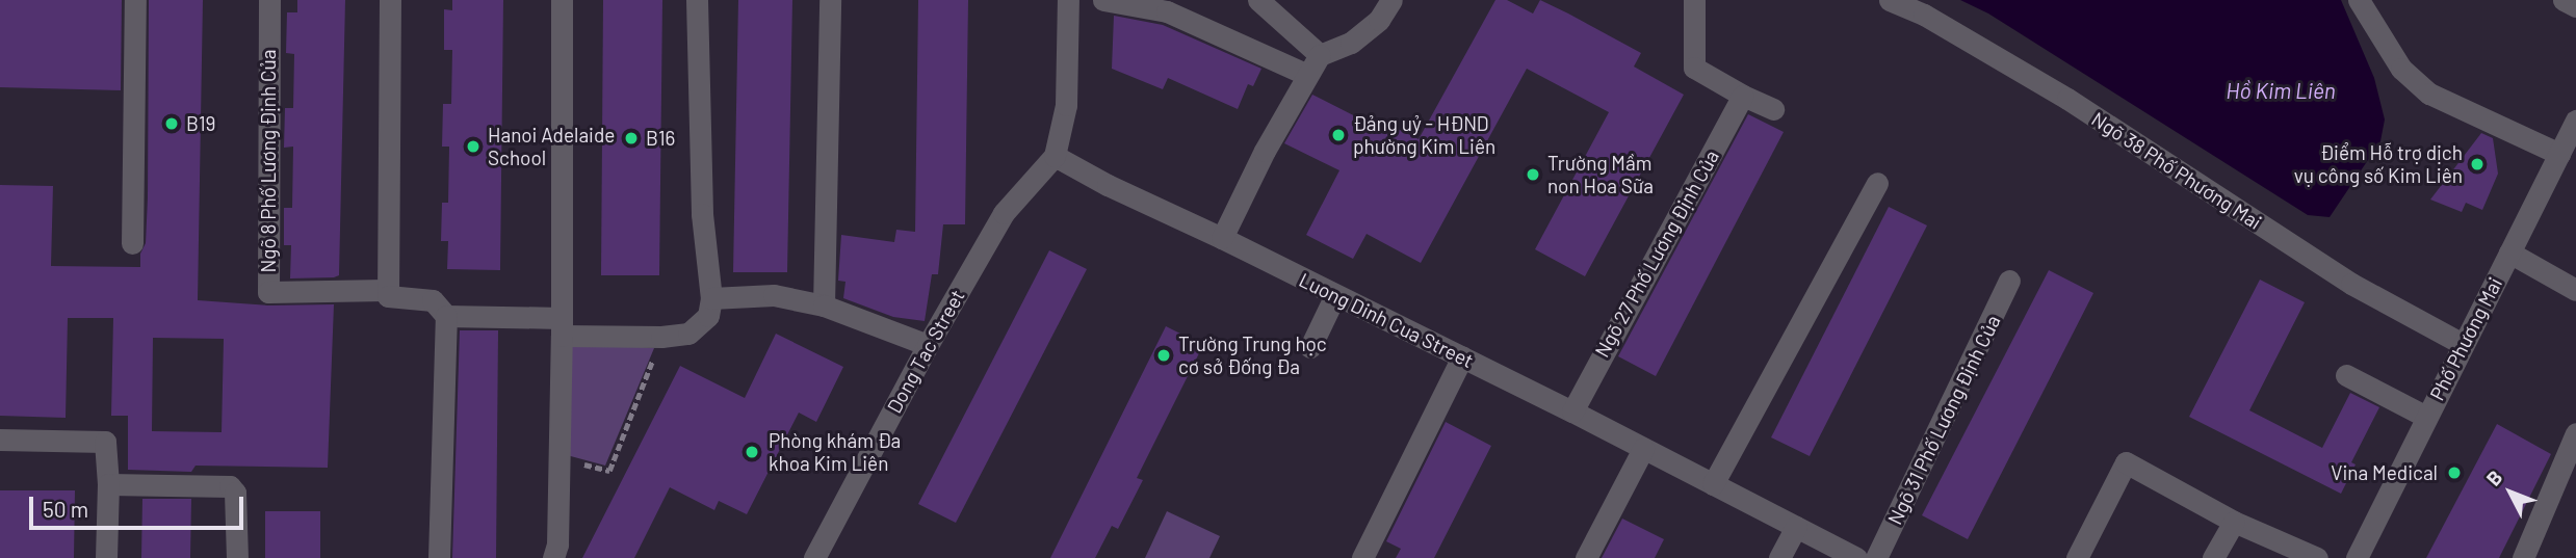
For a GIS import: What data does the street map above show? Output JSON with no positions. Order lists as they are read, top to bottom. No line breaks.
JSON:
{"streets":{"street":["Ngõ 8 Phố Lương Định Của","Ngõ 38 Phố Phương Mai","Ngõ 27 Phố Lương Định Của","Luong Dinh Cua Street","Phố Phương Mai","Dong Tac Street","Ngõ 31 Phố Lương Định Của"]},"crossings":[["Ngõ 38 Phố Phương Mai","Phố Phương Mai"],["Ngõ 27 Phố Lương Định Của","Luong Dinh Cua Street"],["Luong Dinh Cua Street","Dong Tac Street"]],"water":["Hồ Kim Liên"],"places":["B19","Đảng uỷ - HĐND phường Kim Liên","B16","Hanoi Adelaide School","Điểm Hỗ trợ dịch vụ công số Kim Liên","Trường Mầm non Hoa Sữa","Trường Trung học cơ sở Đống Đa","Phòng khám Đa khoa Kim Liên","Vina Medical"],"scale_bar":"50 m","north":"top left"}
